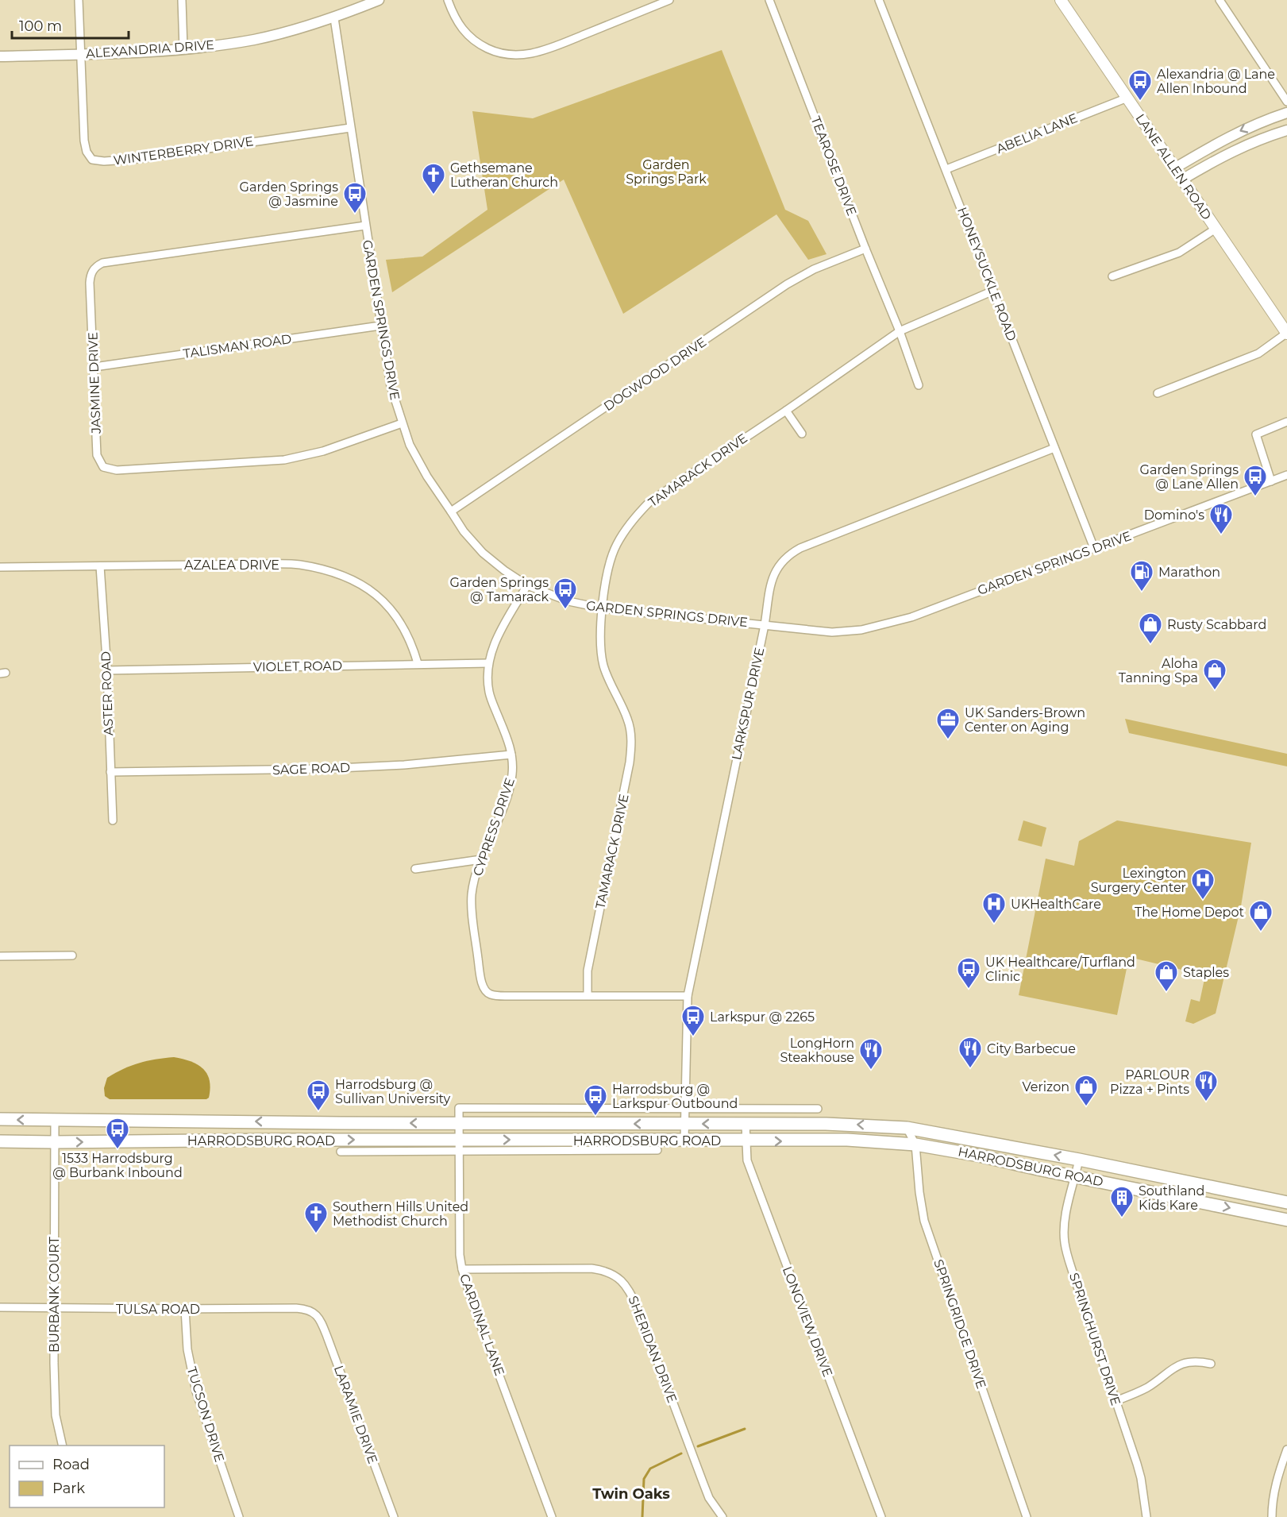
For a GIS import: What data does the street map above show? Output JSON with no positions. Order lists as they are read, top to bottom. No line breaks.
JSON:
{"streets":{"main road":["LANE ALLEN ROAD","HARRODSBURG ROAD"],"street":["ALEXANDRIA DRIVE","ABELIA LANE","WINTERBERRY DRIVE","TEAROSE DRIVE","HONEYSUCKLE ROAD","GARDEN SPRINGS DRIVE","TALISMAN ROAD","DOGWOOD DRIVE","JASMINE DRIVE","TAMARACK DRIVE","AZALEA DRIVE","VIOLET ROAD","ASTER ROAD","LARKSPUR DRIVE","SAGE ROAD","CYPRESS DRIVE","BURBANK COURT","TULSA ROAD","LONGVIEW DRIVE","SPRINGRIDGE DRIVE","CARDINAL LANE","SPRINGHURST DRIVE","SHERIDAN DRIVE","TUCSON DRIVE","LARAMIE DRIVE"]},"crossings":[["ALEXANDRIA DRIVE","WINTERBERRY DRIVE"],["ALEXANDRIA DRIVE","GARDEN SPRINGS DRIVE"],["ABELIA LANE","LANE ALLEN ROAD"],["ABELIA LANE","HONEYSUCKLE ROAD"],["WINTERBERRY DRIVE","GARDEN SPRINGS DRIVE"],["TEAROSE DRIVE","DOGWOOD DRIVE"],["TEAROSE DRIVE","TAMARACK DRIVE"],["HONEYSUCKLE ROAD","GARDEN SPRINGS DRIVE"],["HONEYSUCKLE ROAD","TAMARACK DRIVE"],["HONEYSUCKLE ROAD","LARKSPUR DRIVE"],["GARDEN SPRINGS DRIVE","TALISMAN ROAD"],["GARDEN SPRINGS DRIVE","DOGWOOD DRIVE"],["GARDEN SPRINGS DRIVE","JASMINE DRIVE"],["GARDEN SPRINGS DRIVE","TAMARACK DRIVE"],["GARDEN SPRINGS DRIVE","LARKSPUR DRIVE"],["GARDEN SPRINGS DRIVE","CYPRESS DRIVE"],["TALISMAN ROAD","JASMINE DRIVE"],["TAMARACK DRIVE","CYPRESS DRIVE"],["AZALEA DRIVE","VIOLET ROAD"],["AZALEA DRIVE","ASTER ROAD"],["VIOLET ROAD","ASTER ROAD"],["VIOLET ROAD","CYPRESS DRIVE"],["ASTER ROAD","SAGE ROAD"],["LARKSPUR DRIVE","CYPRESS DRIVE"],["LARKSPUR DRIVE","HARRODSBURG ROAD"],["SAGE ROAD","CYPRESS DRIVE"],["HARRODSBURG ROAD","BURBANK COURT"],["HARRODSBURG ROAD","LONGVIEW DRIVE"],["HARRODSBURG ROAD","SPRINGRIDGE DRIVE"],["HARRODSBURG ROAD","CARDINAL LANE"],["HARRODSBURG ROAD","SPRINGHURST DRIVE"],["BURBANK COURT","TULSA ROAD"],["TULSA ROAD","TUCSON DRIVE"],["TULSA ROAD","LARAMIE DRIVE"],["CARDINAL LANE","SHERIDAN DRIVE"]],"districts":["Twin Oaks"],"parks":["Garden Springs Park"],"places":{"bus stop":["Alexandria @ Lane Allen Inbound","Garden Springs @ Jasmine","Garden Springs @ Lane Allen","Garden Springs @ Tamarack","UK Healthcare/Turfland Clinic","Larkspur @ 2265","Harrodsburg @ Sullivan University","Harrodsburg @ Larkspur Outbound","1533 Harrodsburg @ Burbank Inbound"],"church":["Gethsemane Lutheran Church","Southern Hills United Methodist Church"],"restaurant":["Domino's","City Barbecue","LongHorn Steakhouse","PARLOUR Pizza + Pints"],"fuel station":["Marathon"],"shop":["Rusty Scabbard","Aloha Tanning Spa","The Home Depot","Staples","Verizon"],"office":["UK Sanders-Brown Center on Aging"],"hospital":["Lexington Surgery Center","UKHealthCare"],"building":["Southland Kids Kare"]},"legend":["Road","Park"],"scale_bar":"100 m"}
